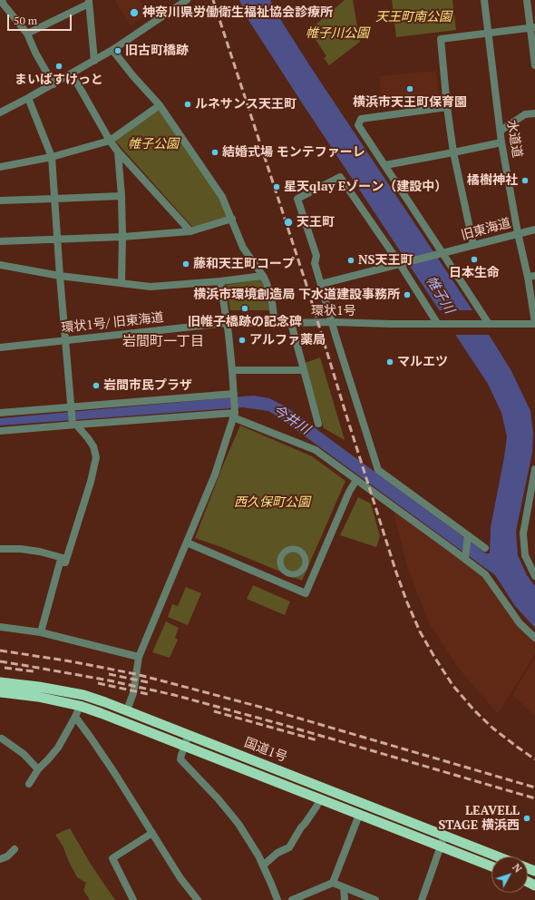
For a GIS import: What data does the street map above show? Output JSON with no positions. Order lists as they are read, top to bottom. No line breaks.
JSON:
{"streets":{"highway":["国道1号"],"street":["水道道","旧東海道","環状1号","環状1号/ 旧東海道"]},"crossings":[["水道道","旧東海道"],["環状1号","環状1号/ 旧東海道"]],"districts":["岩間町一丁目"],"water":["帷子川","今井川"],"parks":["天王町南公園","帷子川公園","帷子公園","西久保町公園"],"places":["神奈川県労働衛生福祉協会診療所","旧古町橋跡","まいばすけっと","横浜市天王町保育園","ルネサンス天王町","結婚式場 モンテファーレ","橘樹神社","星天qlay Eゾーン（建設中）","天王町","日本生命","NS天王町","藤和天王町コープ","横浜市環境創造局 下水道建設事務所","旧帷子橋跡の記念碑","アルファ薬局","マルエツ","岩間市民プラザ","LEAVELL STAGE 横浜西"],"scale_bar":"50 m","north":"top right"}
